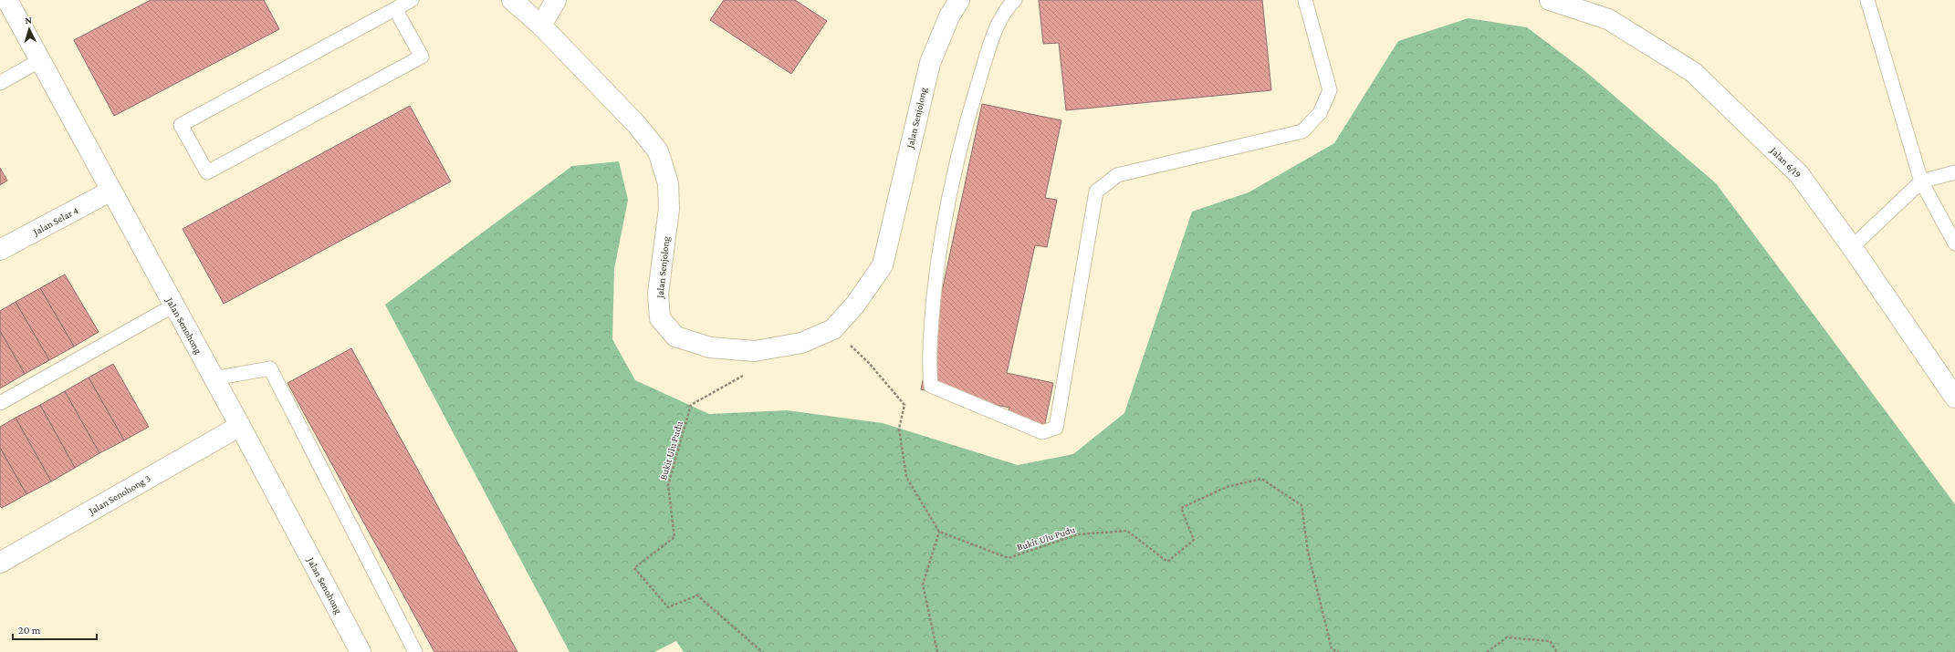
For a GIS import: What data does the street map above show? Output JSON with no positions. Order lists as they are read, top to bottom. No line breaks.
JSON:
{"streets":{"street":["Jalan Senjolong","Jalan 6/19","Jalan Selar 4","Jalan Senohong","Jalan Senohong 3"],"path":["Bukit Ulu Pudu"]},"crossings":[["Jalan Selar 4","Jalan Senohong"],["Jalan Senohong","Jalan Senohong 3"]],"scale_bar":"20 m","north":"top"}
